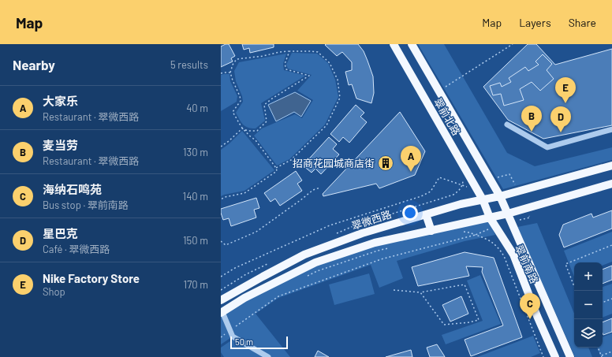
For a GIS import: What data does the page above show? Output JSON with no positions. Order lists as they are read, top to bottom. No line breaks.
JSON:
{"streets":{"main road":["翠前北路","翠微西路","翠前南路"]},"crossings":[["翠前北路","翠微西路"],["翠前北路","翠前南路"],["翠微西路","翠前南路"]],"places":{"building":["招商花园城商店街"]},"scale_bar":"50 m","page":{"header":"Map","nav":["Map","Layers","Share"],"heading":["Nearby","5 results"],"pins":["E","B","D","A","C"],"list":[{"mark":"A","name":"大家乐","note":"Restaurant · 翠微西路","value":"40 m"},{"mark":"B","name":"麦当劳","note":"Restaurant · 翠微西路","value":"130 m"},{"mark":"C","name":"海纳石鸣苑","note":"Bus stop · 翠前南路","value":"140 m"},{"mark":"D","name":"星巴克","note":"Café · 翠微西路","value":"150 m"},{"mark":"E","name":"Nike Factory Store","note":"Shop","value":"170 m"}],"map_buttons":["+","−"],"scale":"50 m"}}
